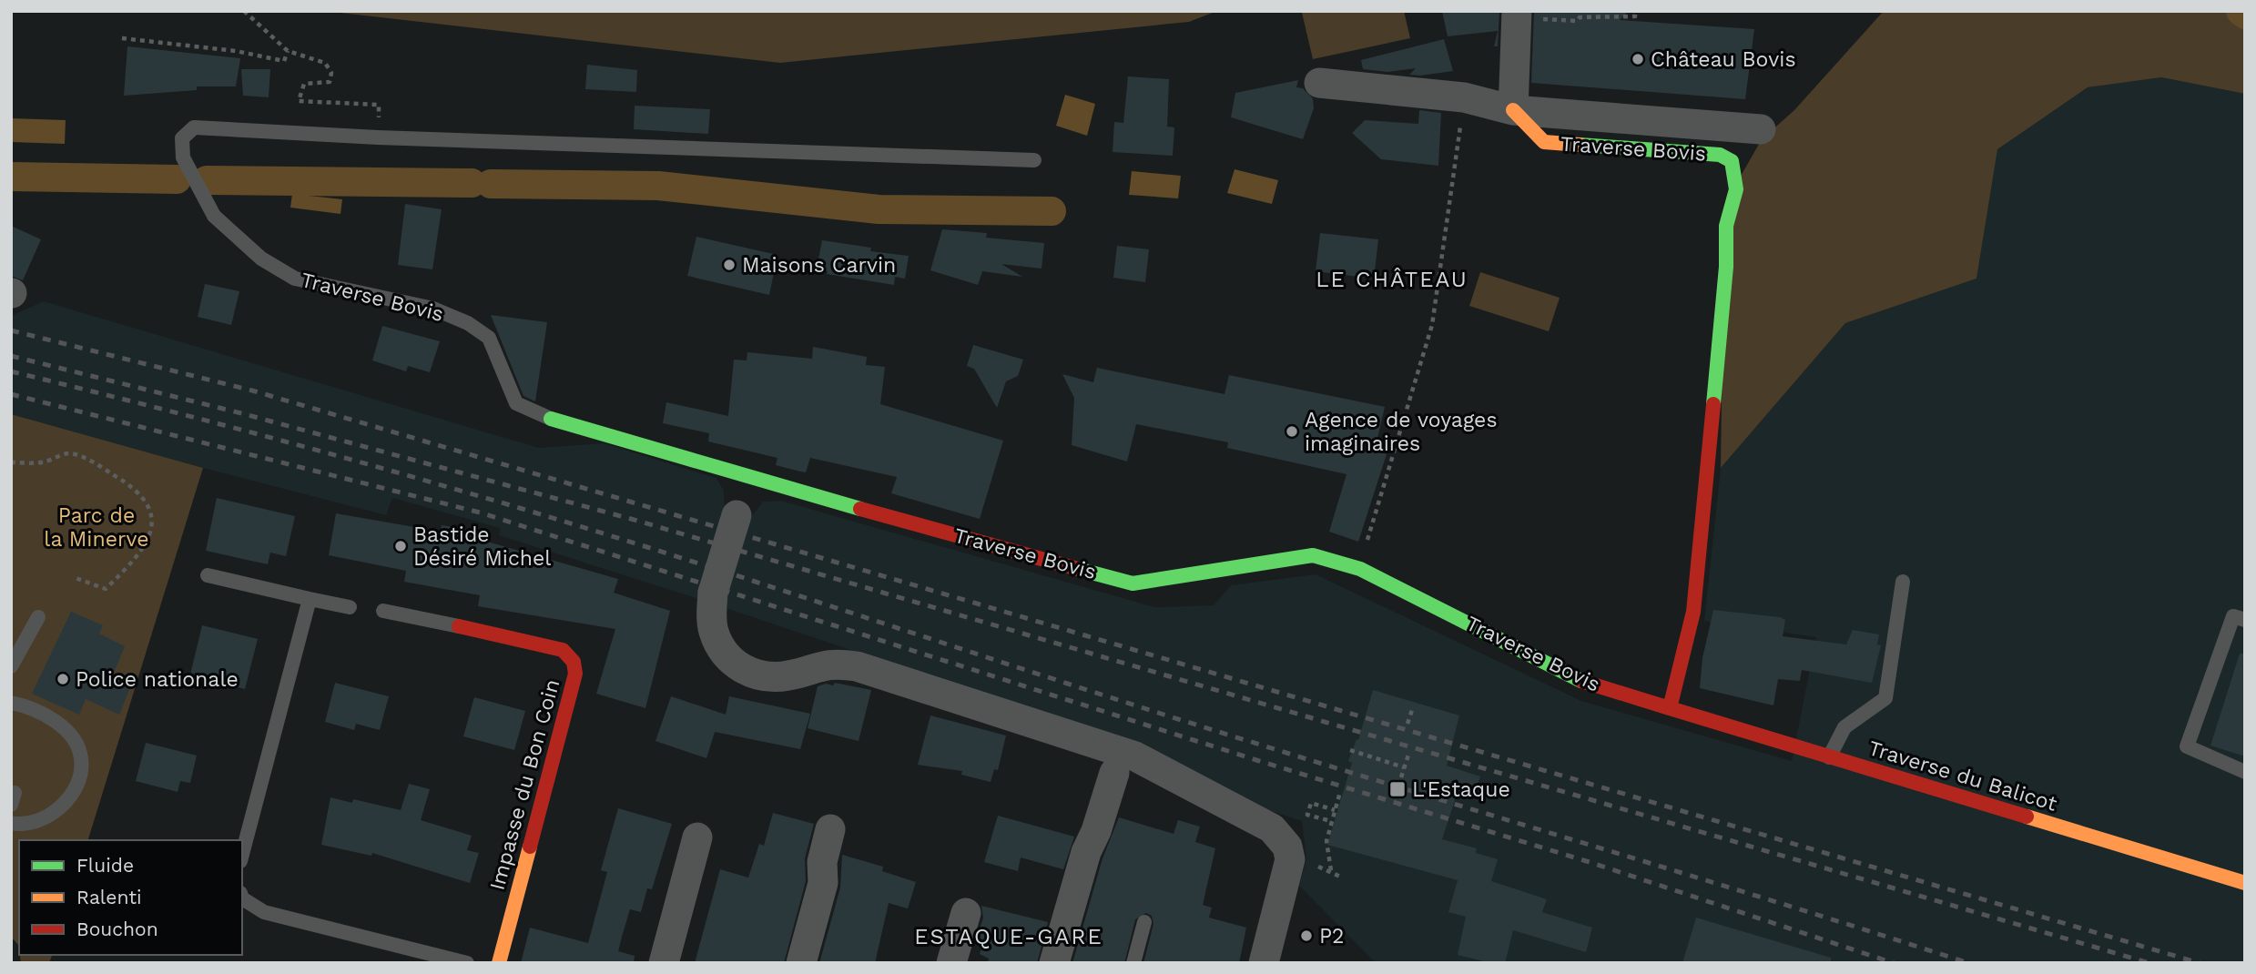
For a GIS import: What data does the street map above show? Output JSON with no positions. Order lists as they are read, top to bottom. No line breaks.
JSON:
{"streets":{"street":["Traverse Bovis","Traverse du Balicot","Impasse du Bon Coin"]},"crossings":[["Traverse Bovis","Traverse du Balicot"]],"districts":["LE CHÂTEAU","ESTAQUE-GARE"],"parks":["Parc de la Minerve"],"places":{"other":["Château Bovis","Maisons Carvin","Agence de voyages imaginaires","Bastide Désiré Michel","Police nationale","P2"],"transit":["L'Estaque"]},"legend":["Fluide","Ralenti","Bouchon"]}
